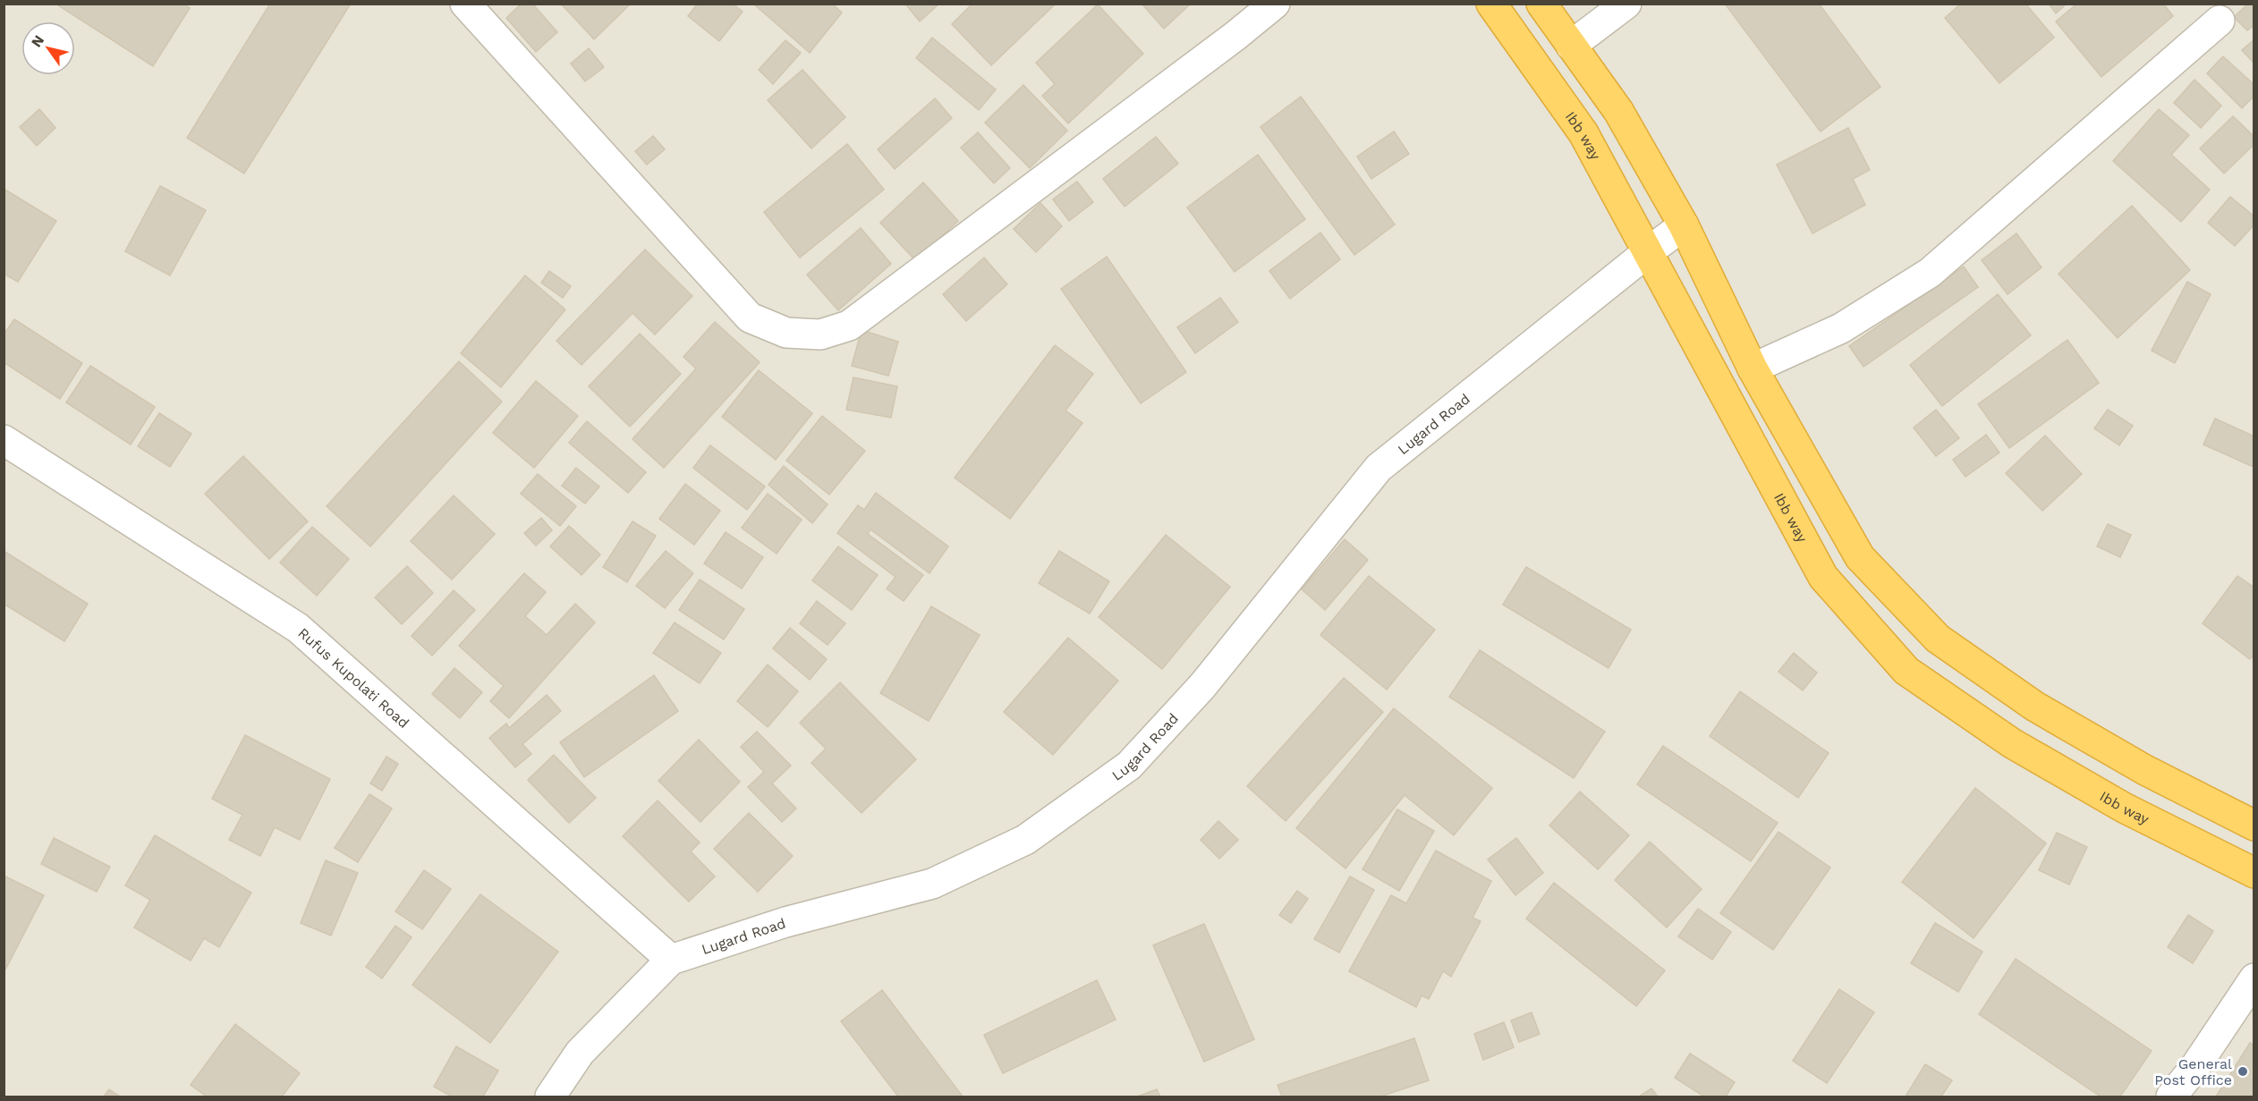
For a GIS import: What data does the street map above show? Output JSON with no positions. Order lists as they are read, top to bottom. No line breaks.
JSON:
{"streets":{"highway":["Ibb way"],"street":["Lugard Road","Rufus Kupolati Road"]},"crossings":[["Ibb way","Lugard Road"],["Lugard Road","Rufus Kupolati Road"]],"places":["General Post Office"],"north":"top left"}
